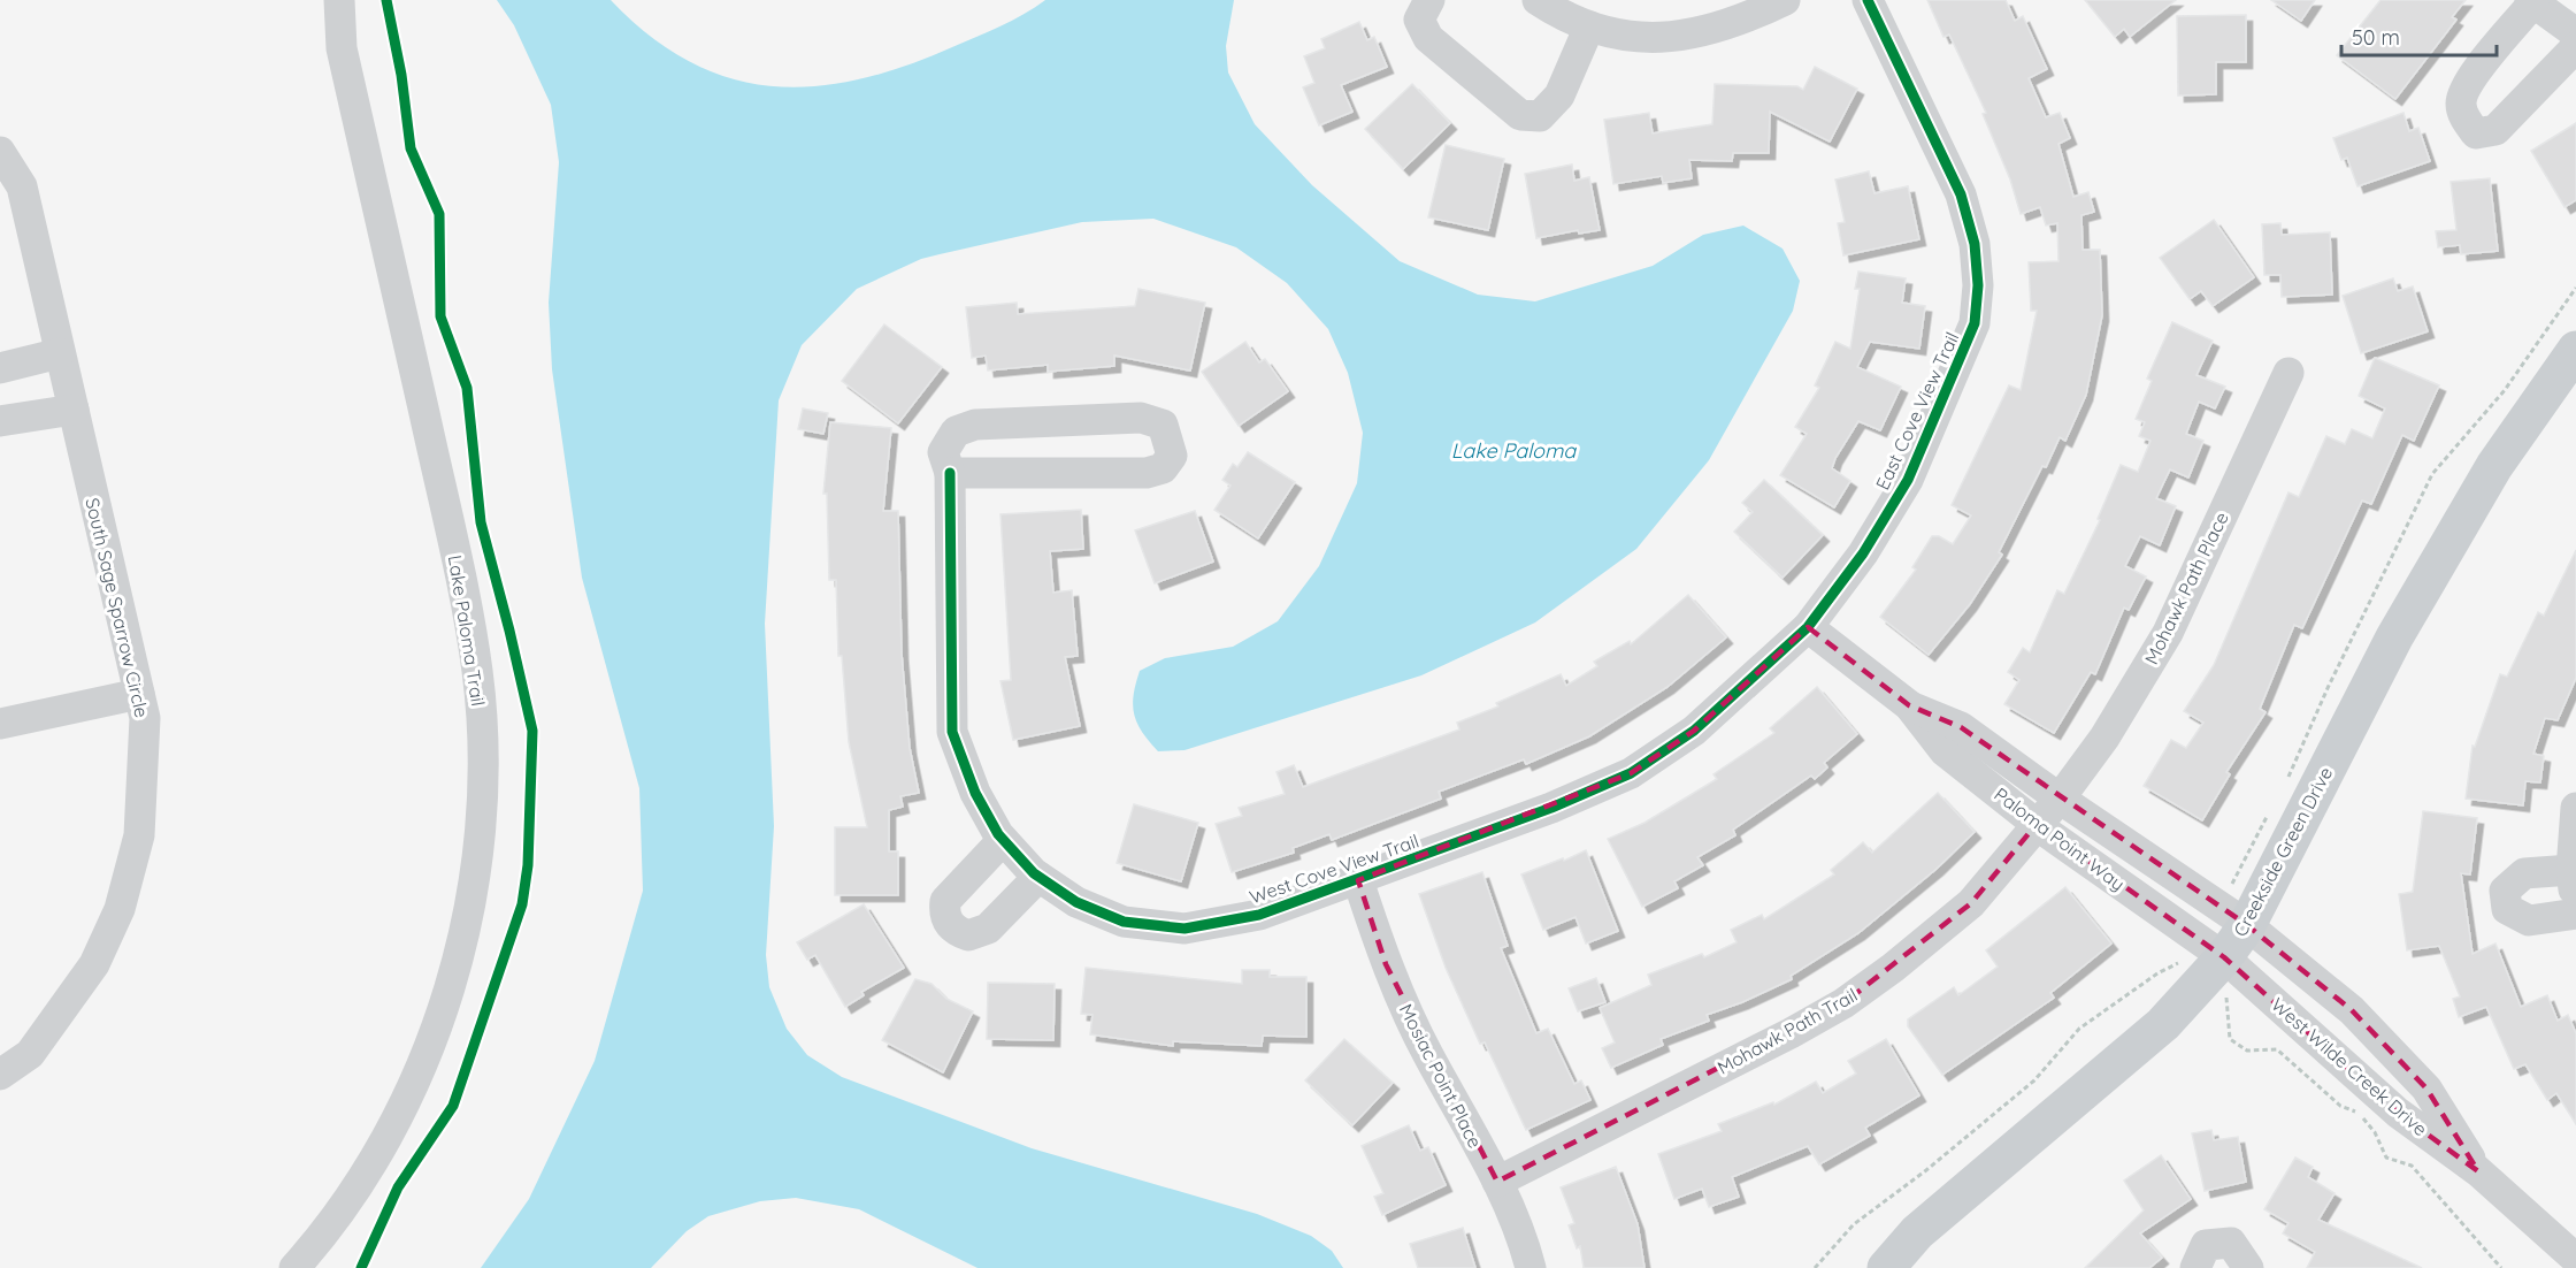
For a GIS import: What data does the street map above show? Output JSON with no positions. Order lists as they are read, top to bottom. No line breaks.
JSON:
{"streets":{"main road":["Creekside Green Drive"],"street":["East Cove View Trail","Mohawk Path Place","South Sage Sparrow Circle","Lake Paloma Trail","Paloma Point Way","West Cove View Trail","Mohawk Path Trail","West Wilde Creek Drive","Mosiac Point Place"]},"crossings":[["East Cove View Trail","Paloma Point Way"],["East Cove View Trail","West Cove View Trail"],["Mohawk Path Place","Paloma Point Way"],["Mohawk Path Place","Mohawk Path Trail"],["Paloma Point Way","Creekside Green Drive"],["Paloma Point Way","West Cove View Trail"],["Paloma Point Way","Mohawk Path Trail"],["Paloma Point Way","West Wilde Creek Drive"],["Creekside Green Drive","West Wilde Creek Drive"],["West Cove View Trail","Mosiac Point Place"],["Mohawk Path Trail","Mosiac Point Place"]],"water":["Lake Paloma"],"scale_bar":"50 m"}
